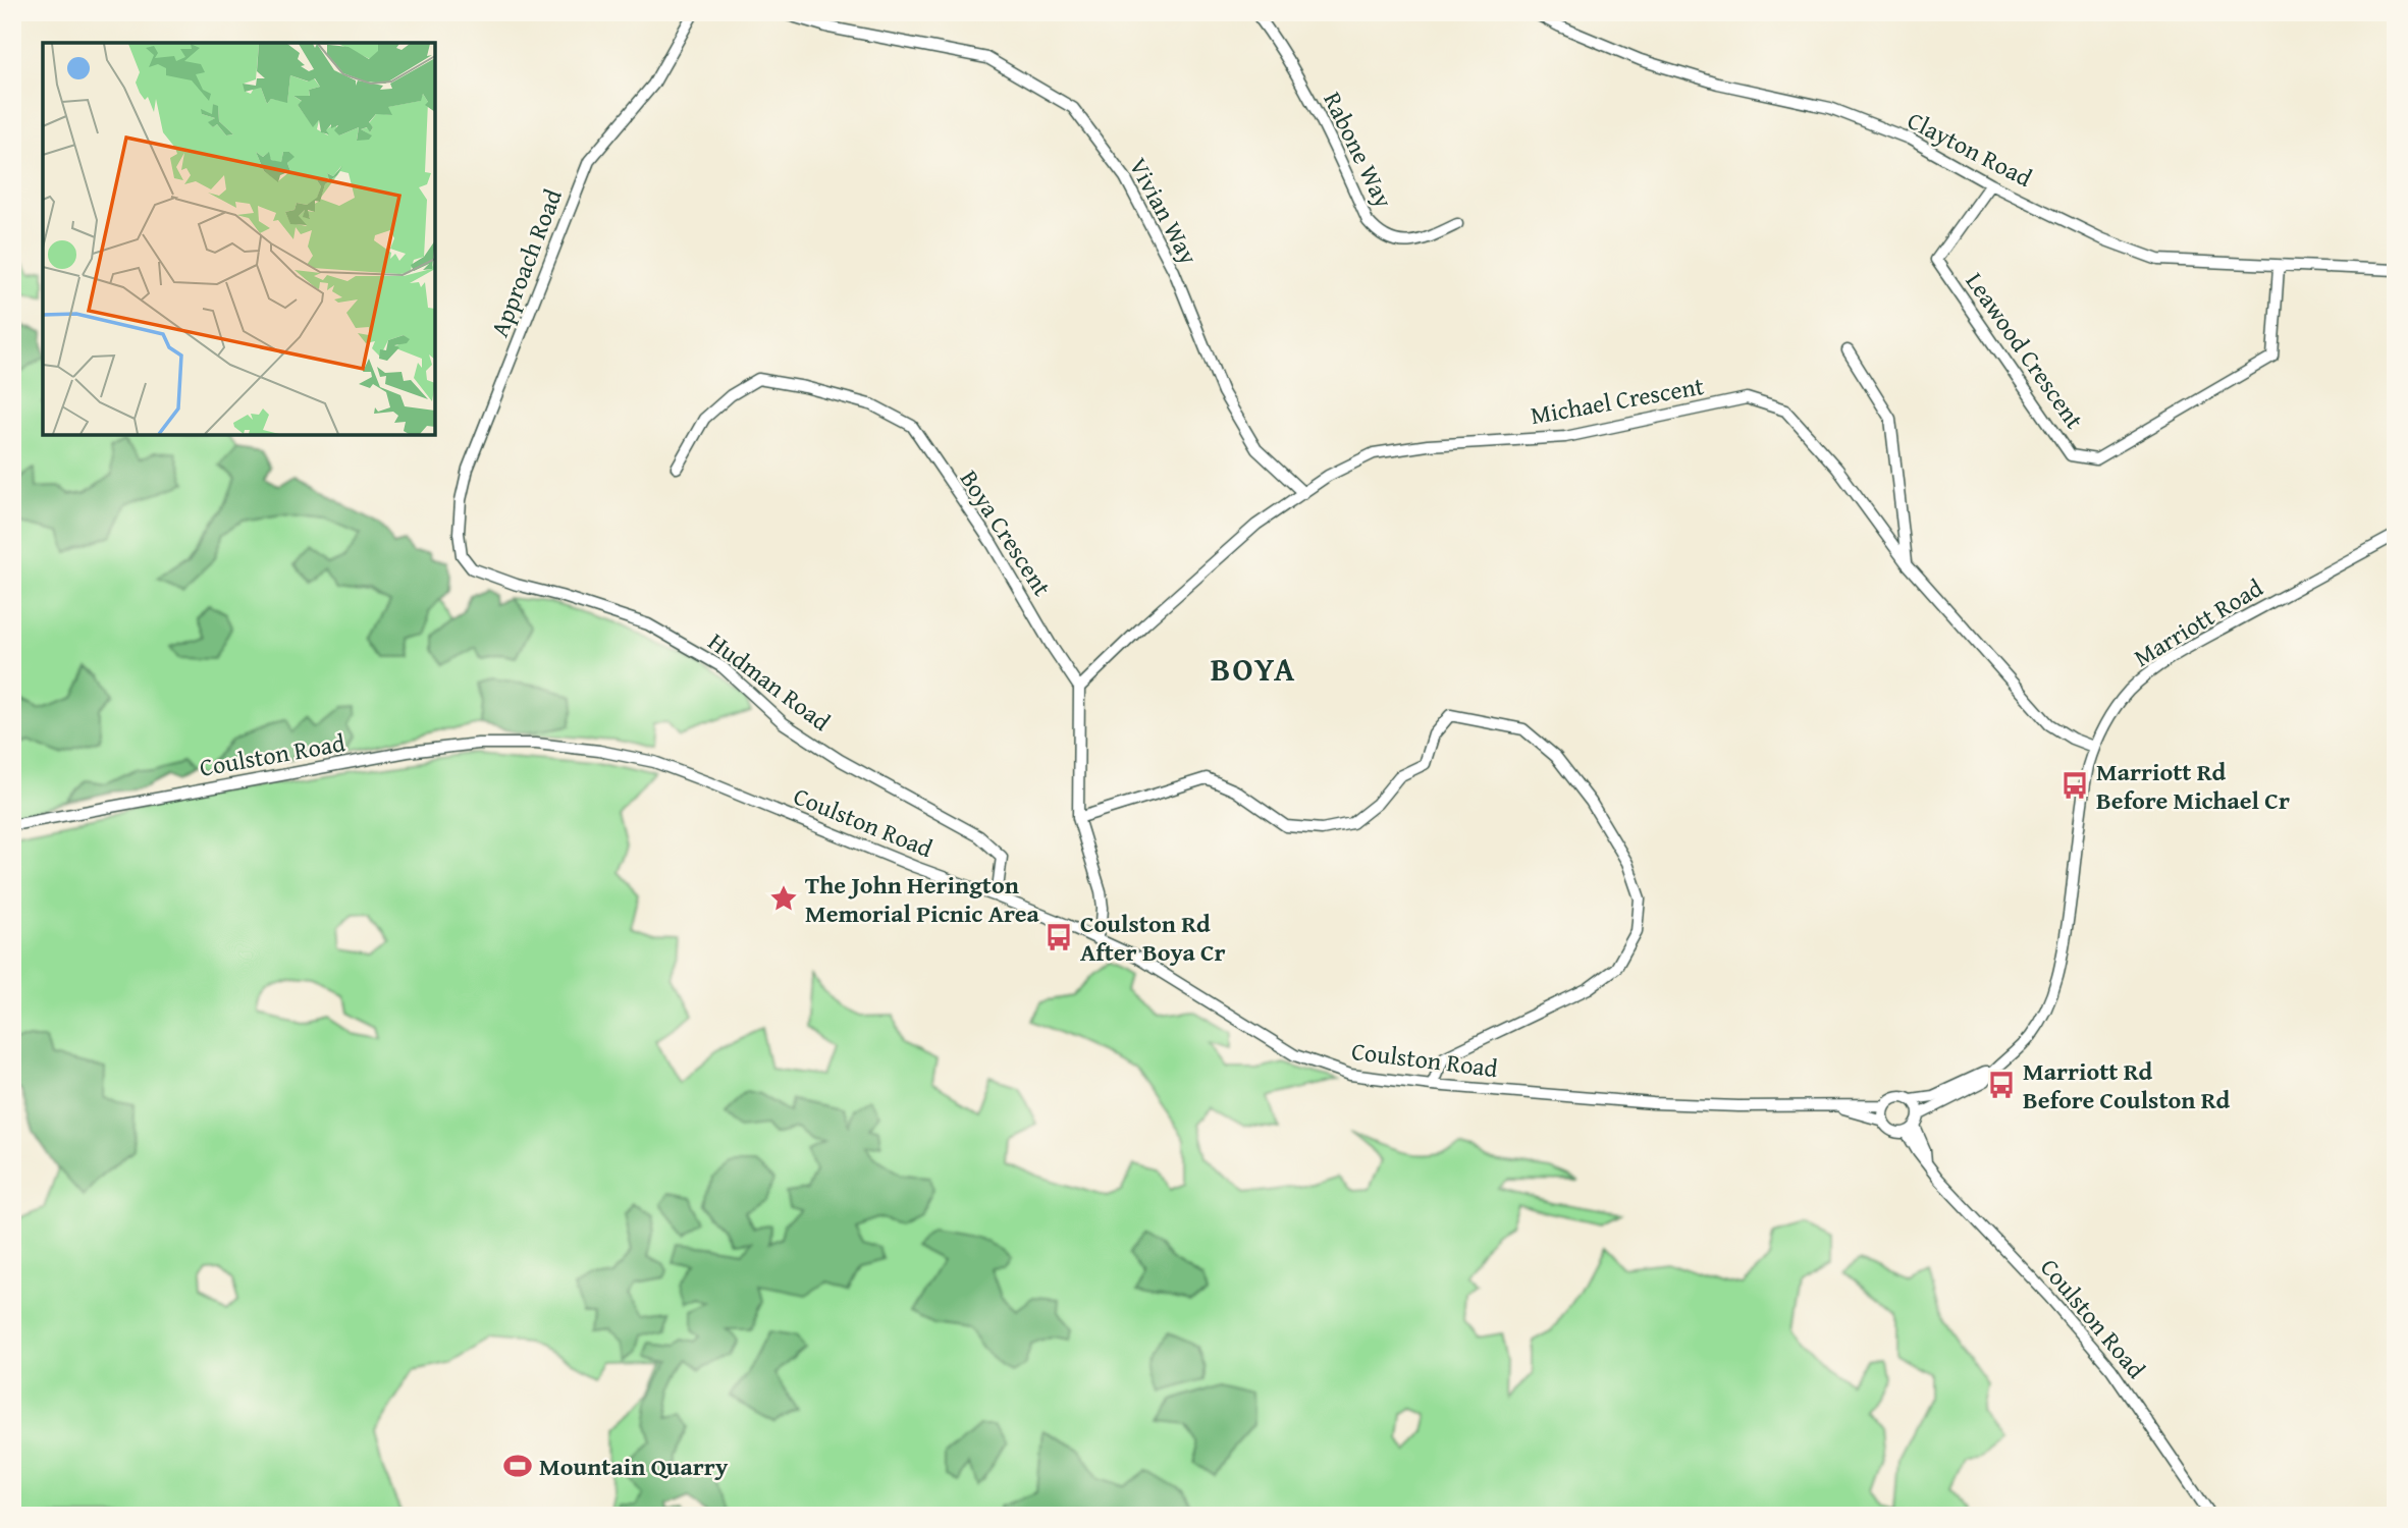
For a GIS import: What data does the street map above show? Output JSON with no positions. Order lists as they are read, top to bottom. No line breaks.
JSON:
{"streets":{"street":["Clayton Road","Rabone Way","Vivian Way","Approach Road","Leawood Crescent","Michael Crescent","Boya Crescent","Marriott Road","Hudman Road","Coulston Road"]},"crossings":[["Clayton Road","Leawood Crescent"],["Vivian Way","Michael Crescent"],["Approach Road","Hudman Road"],["Michael Crescent","Boya Crescent"],["Michael Crescent","Marriott Road"],["Marriott Road","Coulston Road"],["Hudman Road","Coulston Road"]],"districts":["BOYA"],"places":{"bus stop":["Marriott Rd Before Michael Cr","Coulston Rd After Boya Cr","Marriott Rd Before Coulston Rd"],"place":["The John Herington Memorial Picnic Area"],"sports":["Mountain Quarry"]}}
